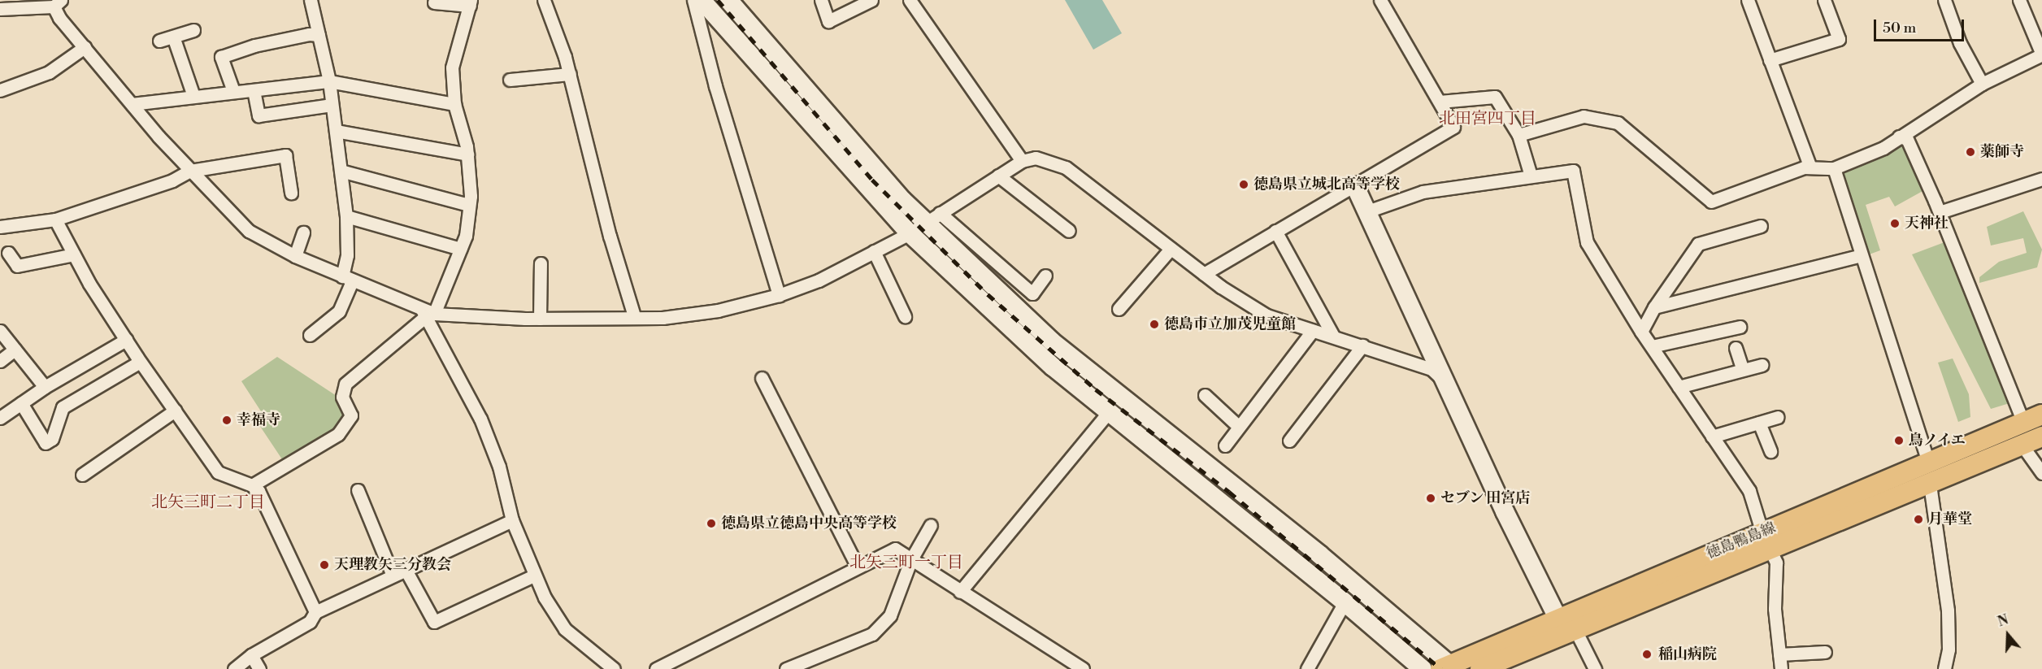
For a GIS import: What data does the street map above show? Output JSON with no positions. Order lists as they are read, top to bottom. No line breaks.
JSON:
{"streets":{"main road":["徳島鴨島線"]},"districts":["北田宮四丁目","北矢三町二丁目","北矢三町一丁目"],"places":["薬師寺","徳島県立城北高等学校","天神社","徳島市立加茂児童館","幸福寺","鳥ノイエ","セブン 田宮店","月華堂","徳島県立徳島中央高等学校","天理教矢三分教会","稲山病院"],"scale_bar":"50 m","north":"top"}
